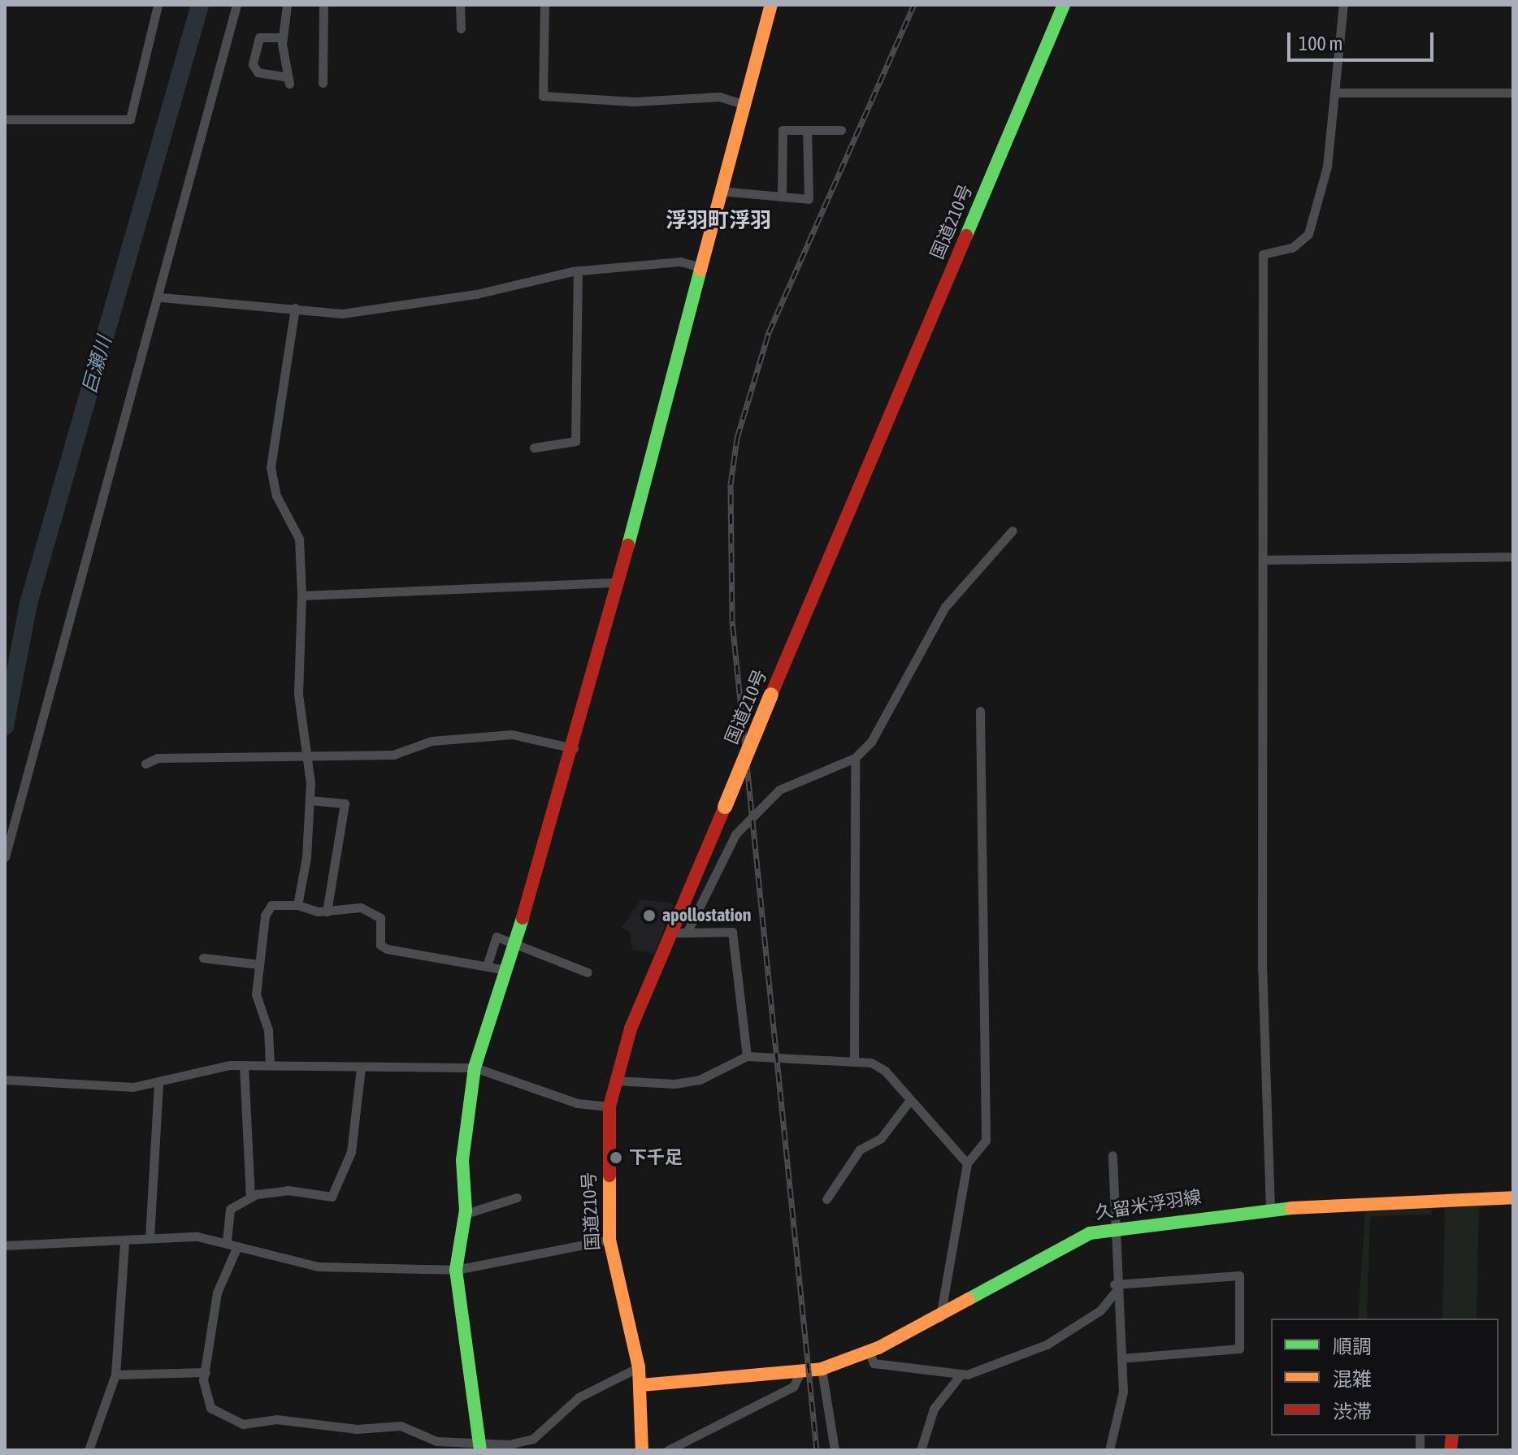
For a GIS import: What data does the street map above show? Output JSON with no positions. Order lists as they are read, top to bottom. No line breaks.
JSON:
{"streets":{"main road":["国道210号","久留米浮羽線"]},"crossings":[["国道210号","久留米浮羽線"]],"districts":["浮羽町浮羽"],"water":["巨瀬川"],"places":["apollostation","下千足"],"legend":["順調","混雑","渋滞"],"scale_bar":"100 m"}
